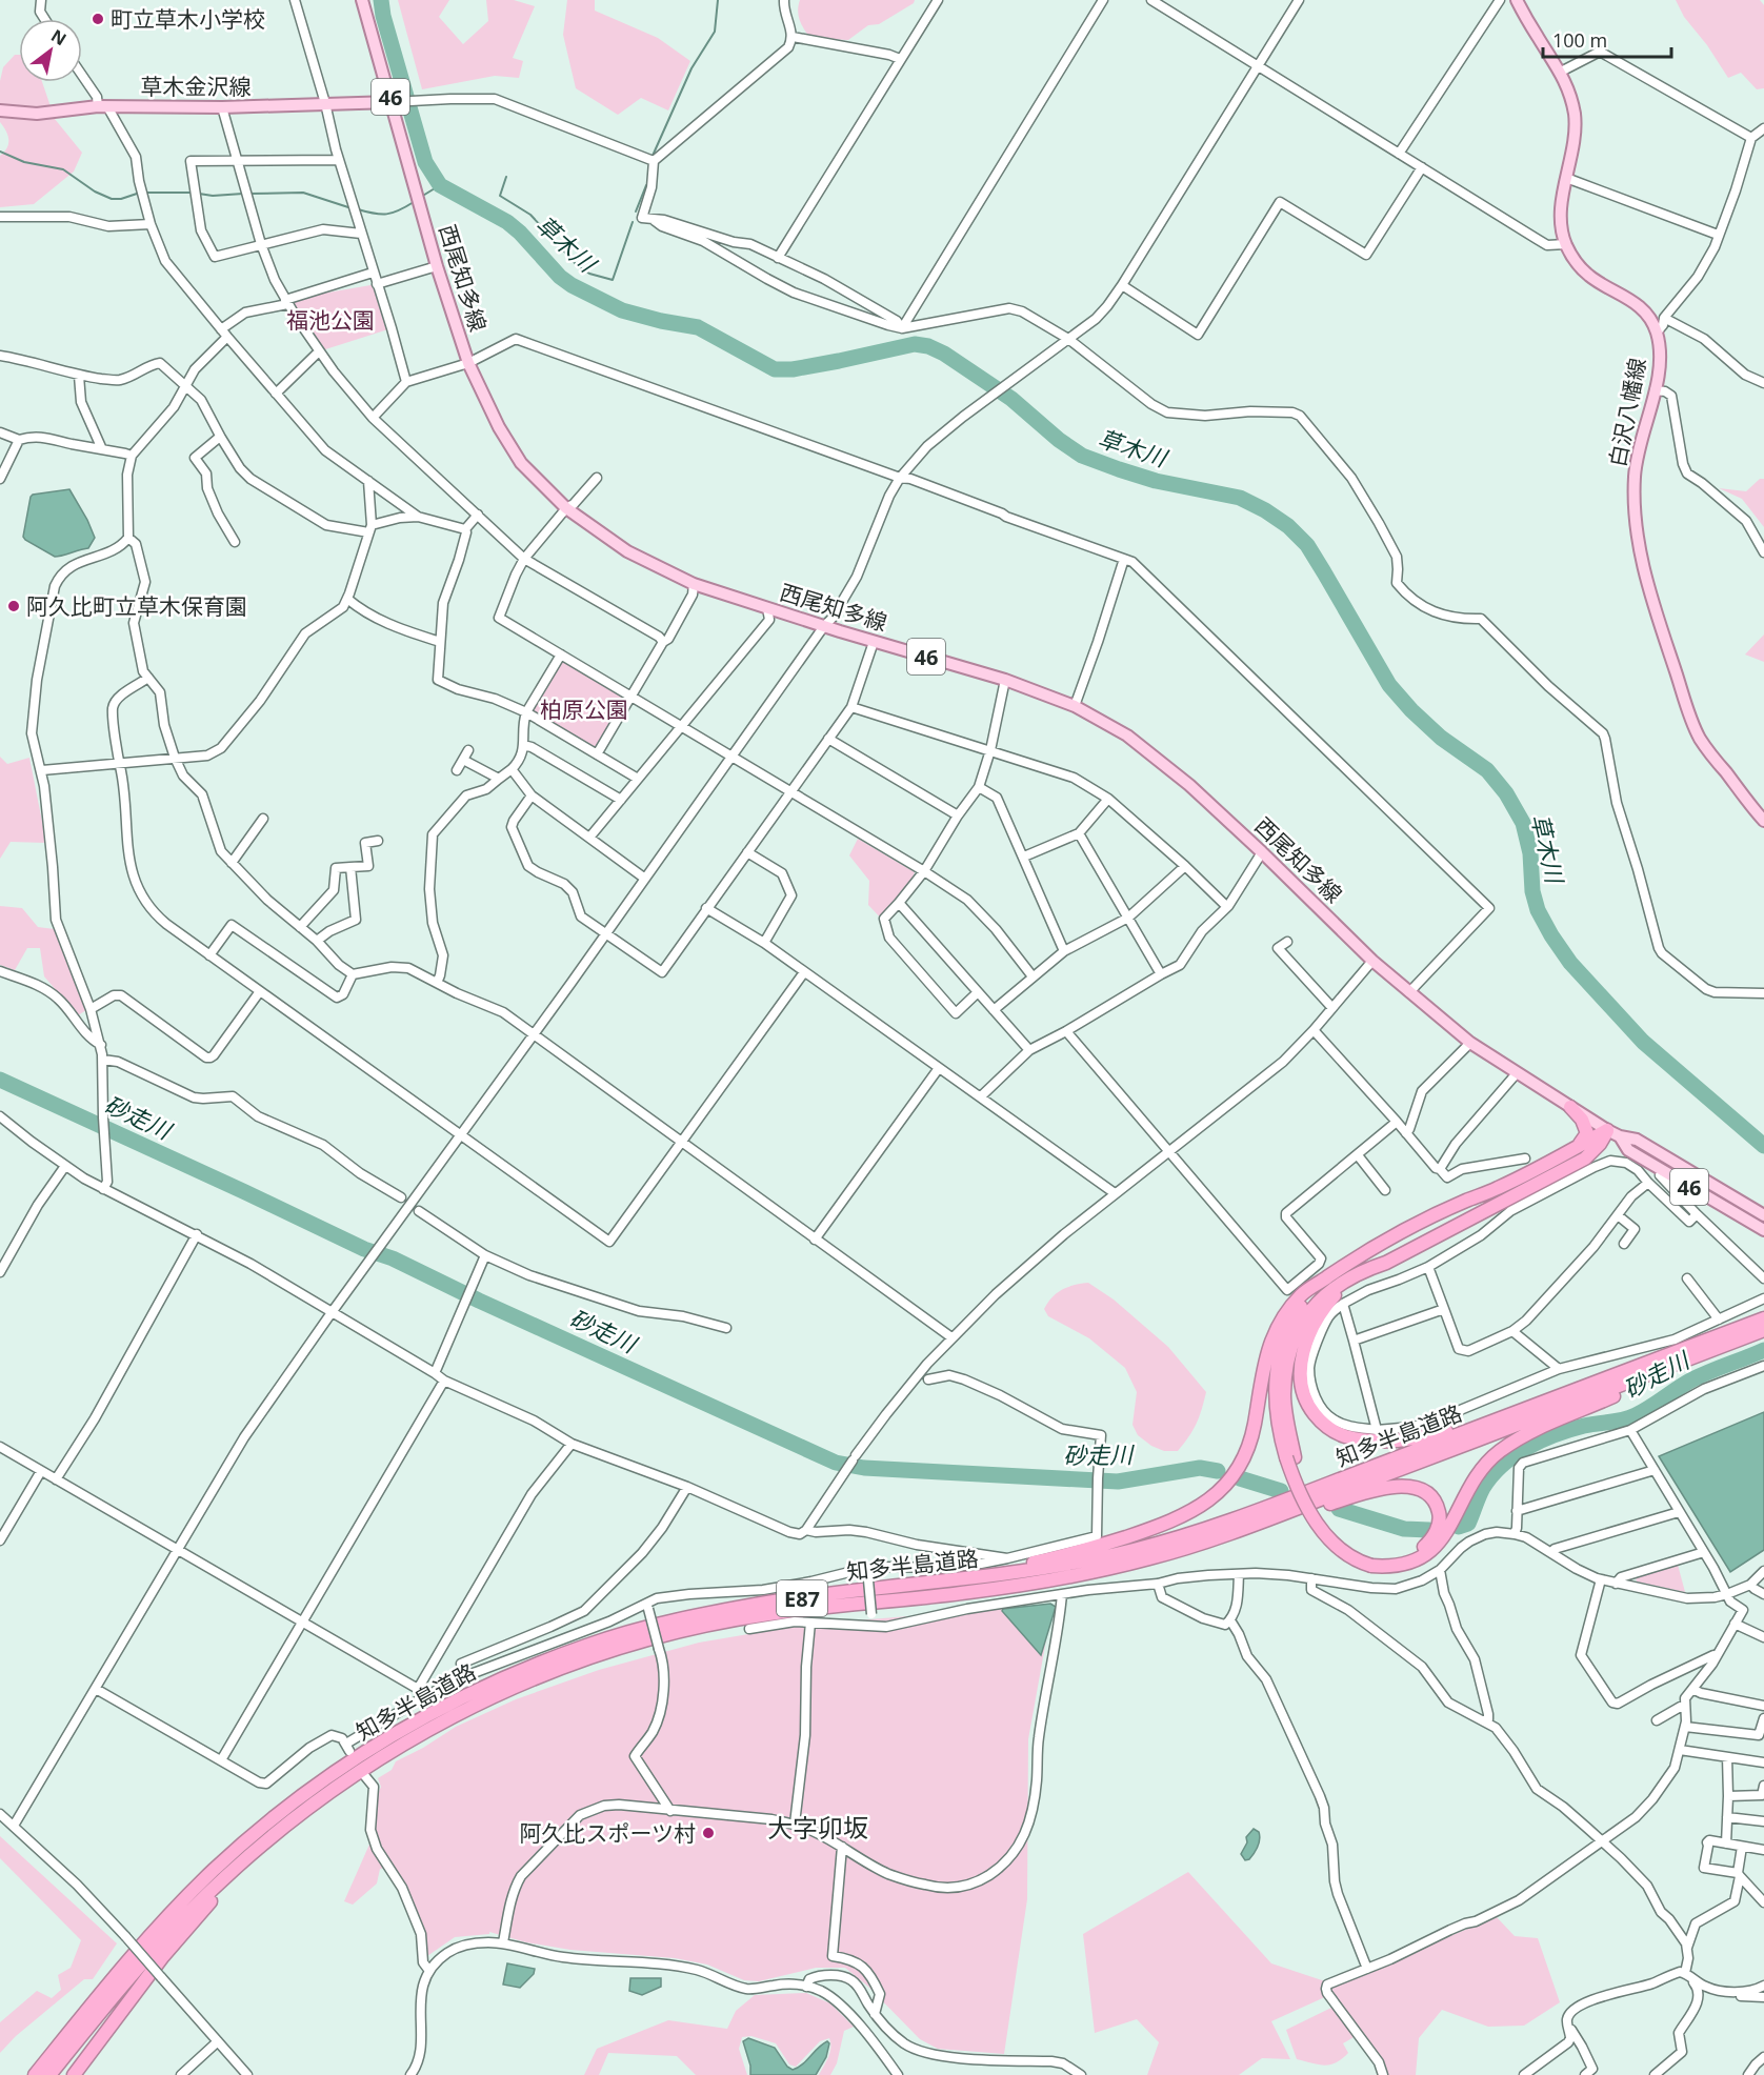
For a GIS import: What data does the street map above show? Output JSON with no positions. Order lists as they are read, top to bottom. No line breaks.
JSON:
{"streets":{"highway":["知多半島道路","E87"],"main road":["草木金沢線","46","西尾知多線","白沢八幡線"]},"crossings":[["草木金沢線","西尾知多線"]],"districts":["大字卯坂"],"water":["草木川","砂走川"],"parks":["福池公園","柏原公園"],"places":["町立草木小学校","阿久比町立草木保育園","阿久比スポーツ村"],"scale_bar":"100 m","north":"top right"}
